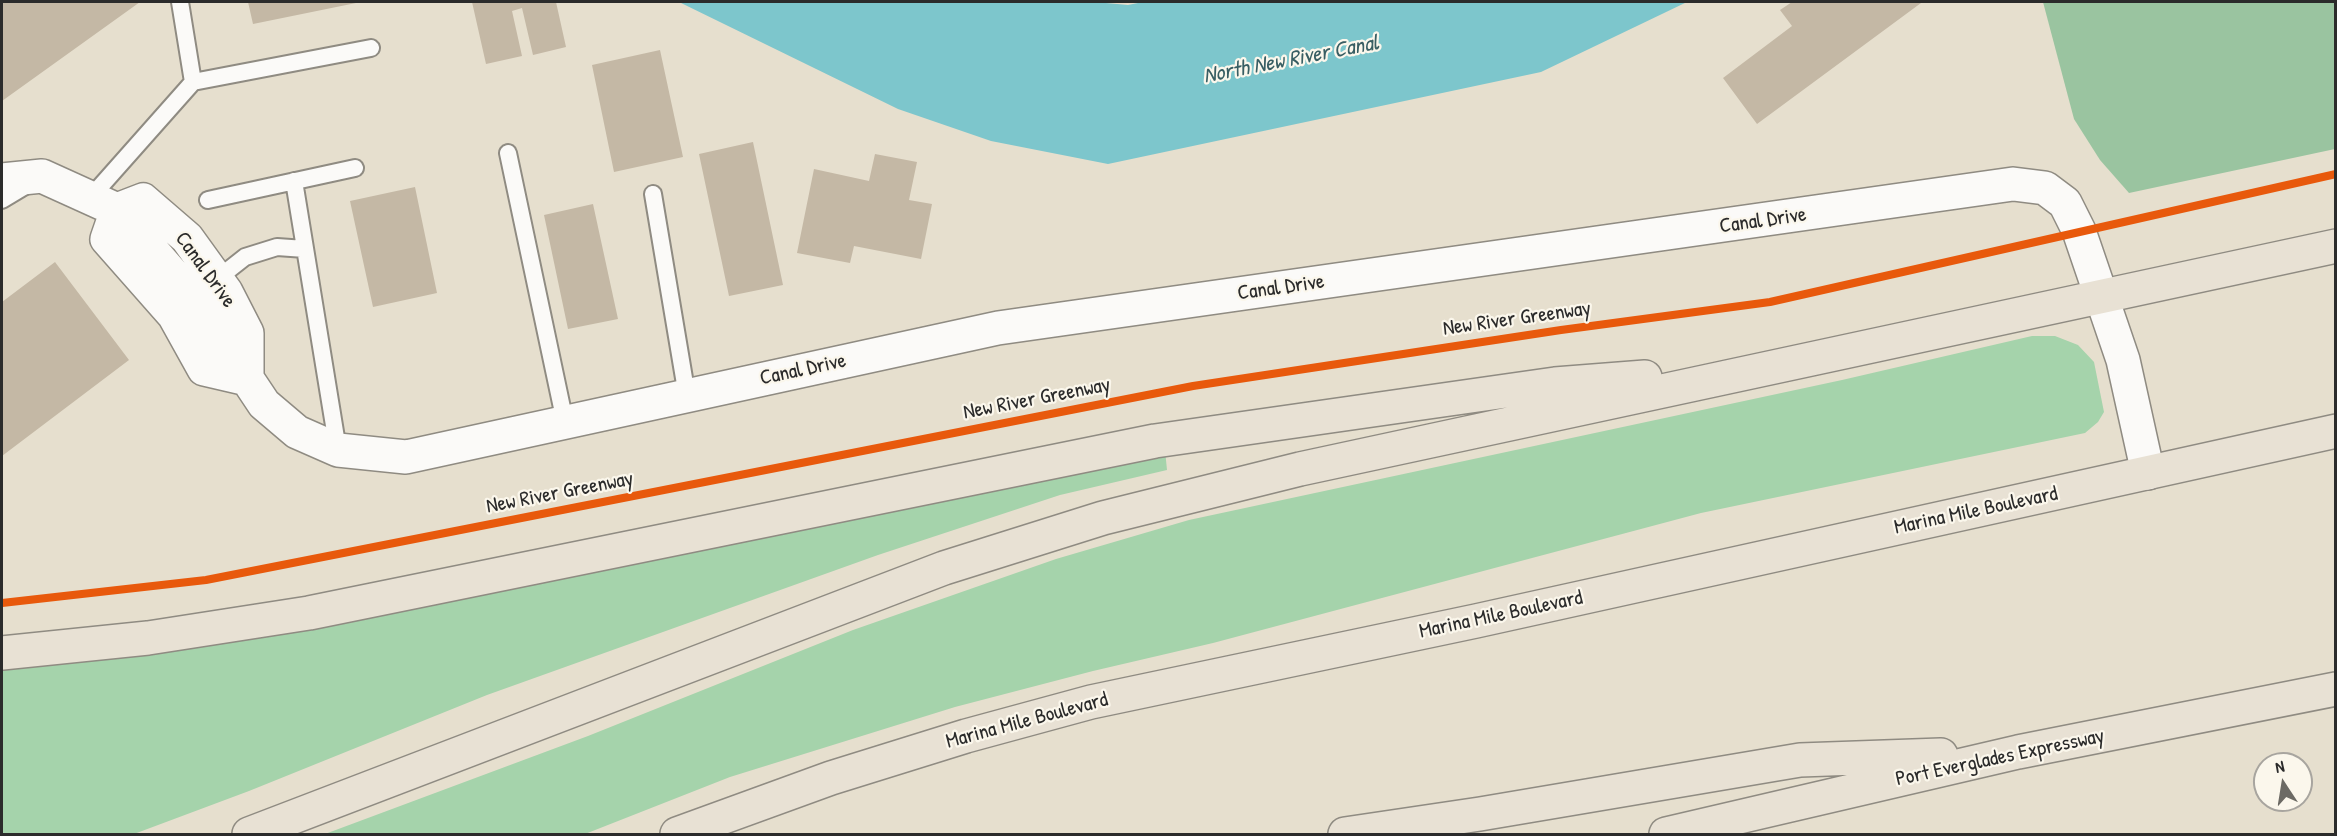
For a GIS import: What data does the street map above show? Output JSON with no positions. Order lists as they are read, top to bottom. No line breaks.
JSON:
{"streets":{"main road":["Marina Mile Boulevard","Port Everglades Expressway"],"street":["Canal Drive"],"cycle path":["New River Greenway"]},"crossings":[["Canal Drive","Marina Mile Boulevard"]],"water":["North New River Canal"],"north":"top"}
